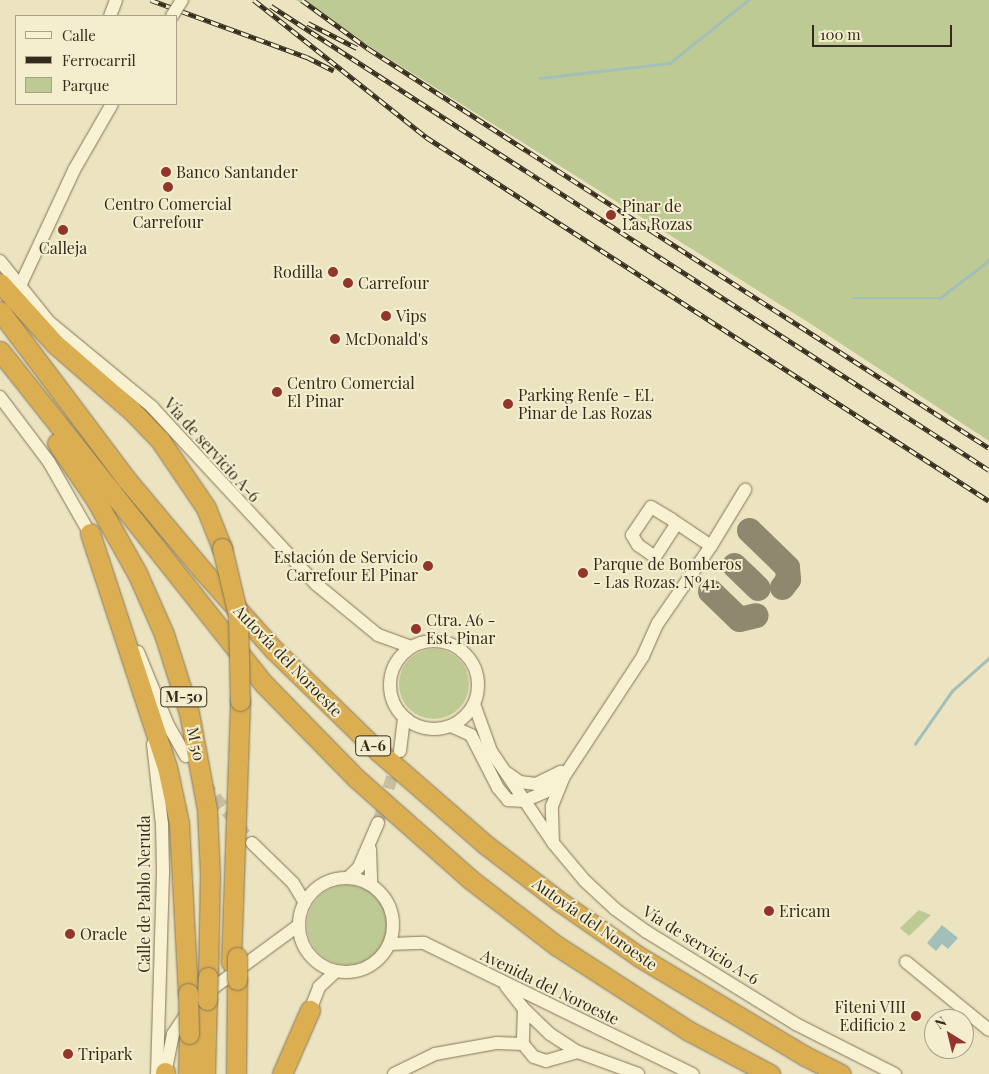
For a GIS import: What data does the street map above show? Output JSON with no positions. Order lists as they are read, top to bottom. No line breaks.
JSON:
{"streets":{"highway":["Autovía del Noroeste","M-50","M 50","A-6"],"street":["Vía de servicio A-6","Calle de Pablo Neruda","Avenida del Noroeste"]},"places":["Banco Santander","Centro Comercial Carrefour","Pinar de Las Rozas","Calleja","Rodilla","Carrefour","Vips","McDonald's","Centro Comercial El Pinar","Parking Renfe - EL Pinar de Las Rozas","Estación de Servicio Carrefour El Pinar","Parque de Bomberos - Las Rozas. Nº41.","Ctra. A6 - Est. Pinar","Ericam","Oracle","Fiteni VIII Edificio 2","Tripark"],"legend":["Calle","Ferrocarril","Parque"],"scale_bar":"100 m","north":"top left"}
